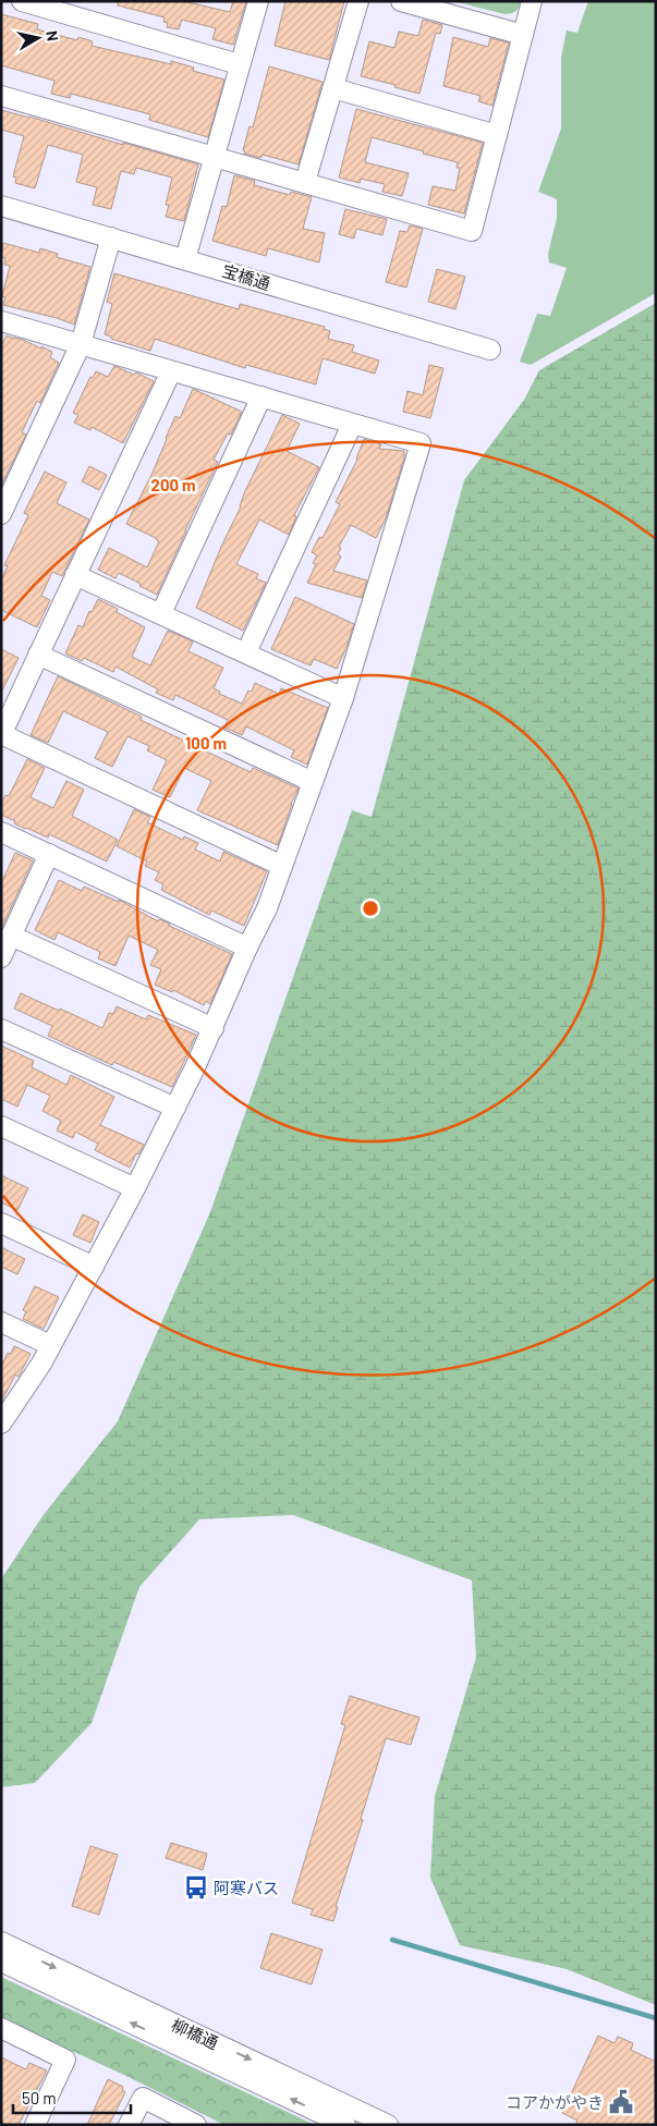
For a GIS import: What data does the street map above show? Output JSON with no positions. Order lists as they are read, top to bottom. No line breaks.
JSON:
{"streets":{"street":["宝橋通","柳橋通"]},"places":{"bus stop":["阿寒バス"],"public building":["コアかがやき"]},"scale_bar":"50 m","north":"right","rings":["200 m","100 m"]}
